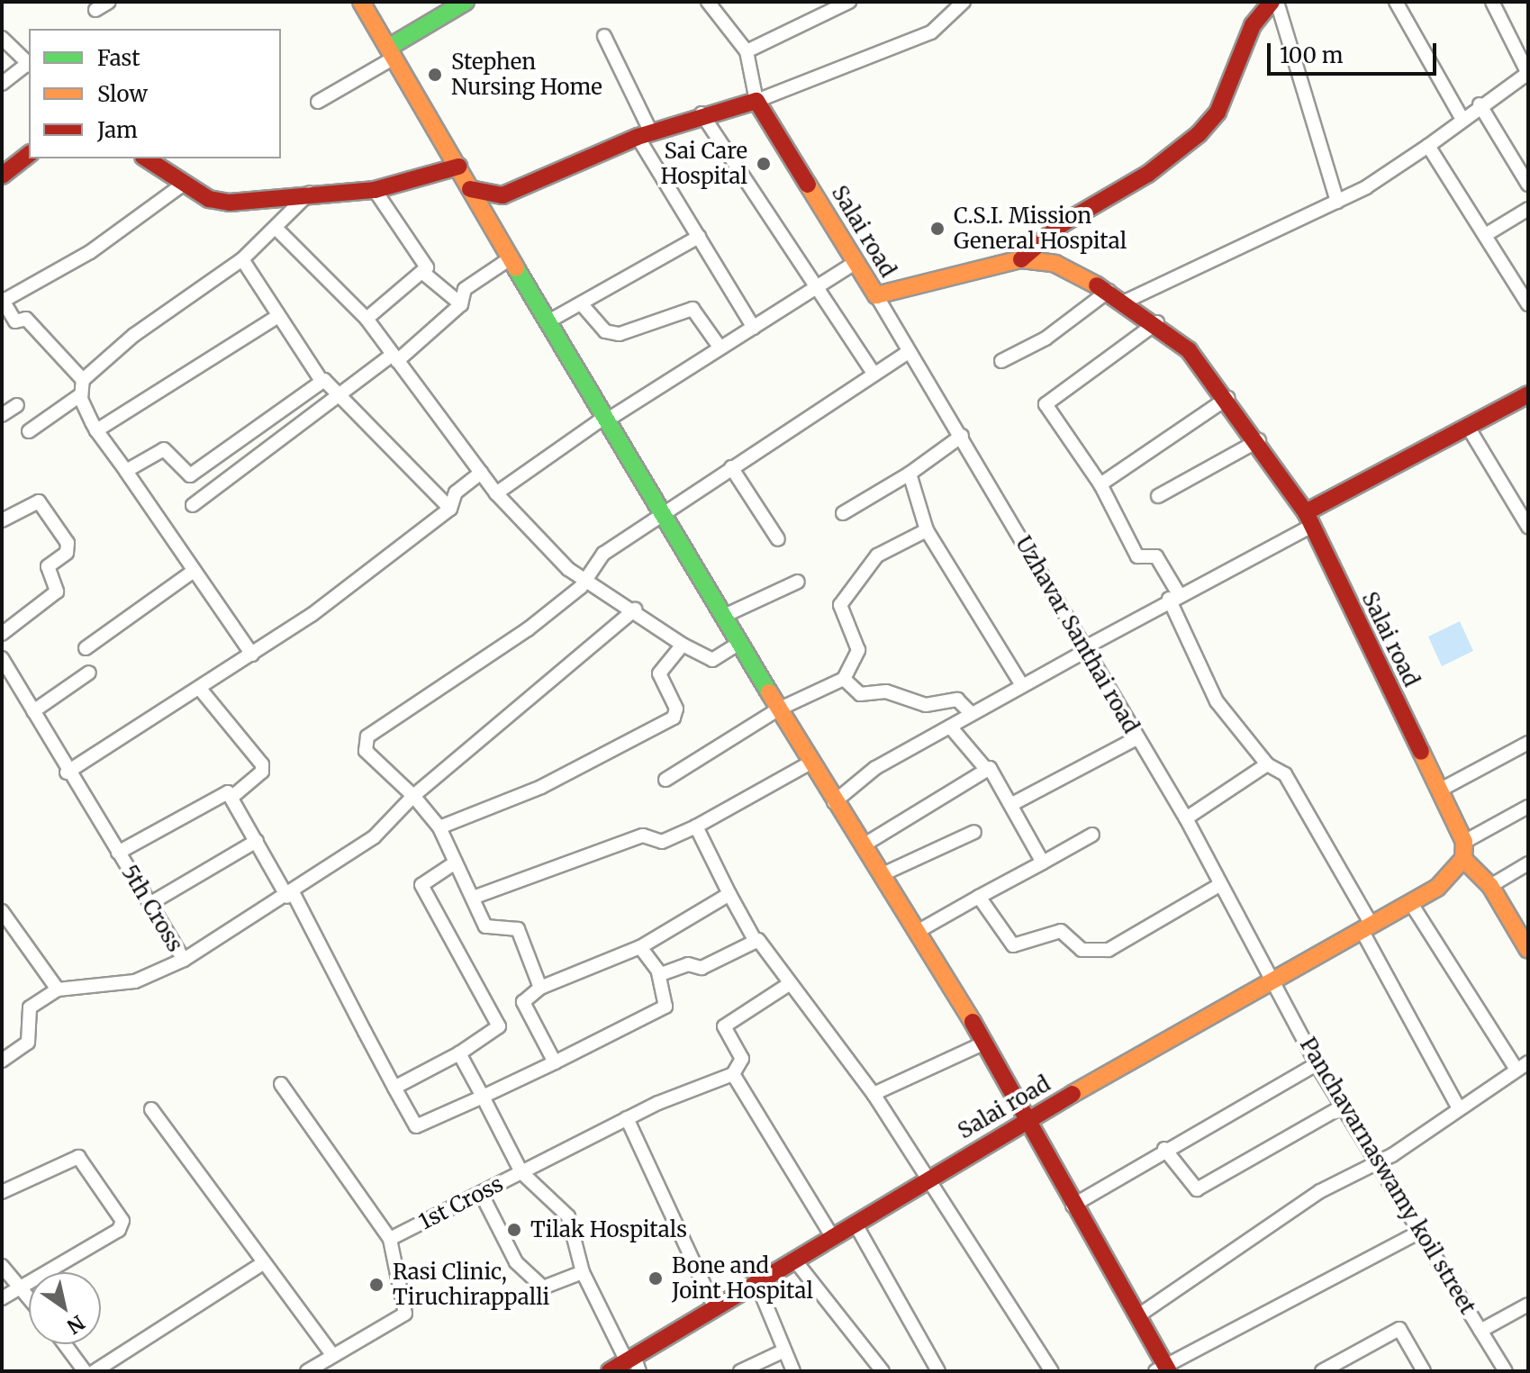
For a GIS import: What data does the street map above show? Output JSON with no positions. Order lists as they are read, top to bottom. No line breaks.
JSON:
{"streets":{"main road":["Salai road"],"street":["Uzhavar Santhai road","5th Cross","Panchavarnaswamy koil street","1st Cross"]},"crossings":[["Salai road","Uzhavar Santhai road"],["Salai road","Panchavarnaswamy koil street"],["Uzhavar Santhai road","Panchavarnaswamy koil street"]],"places":["Stephen Nursing Home","Sai Care Hospital","C.S.I. Mission General Hospital","Tilak Hospitals","Bone and Joint Hospital","Rasi Clinic, Tiruchirappalli"],"legend":["Fast","Slow","Jam"],"scale_bar":"100 m","north":"bottom right"}
